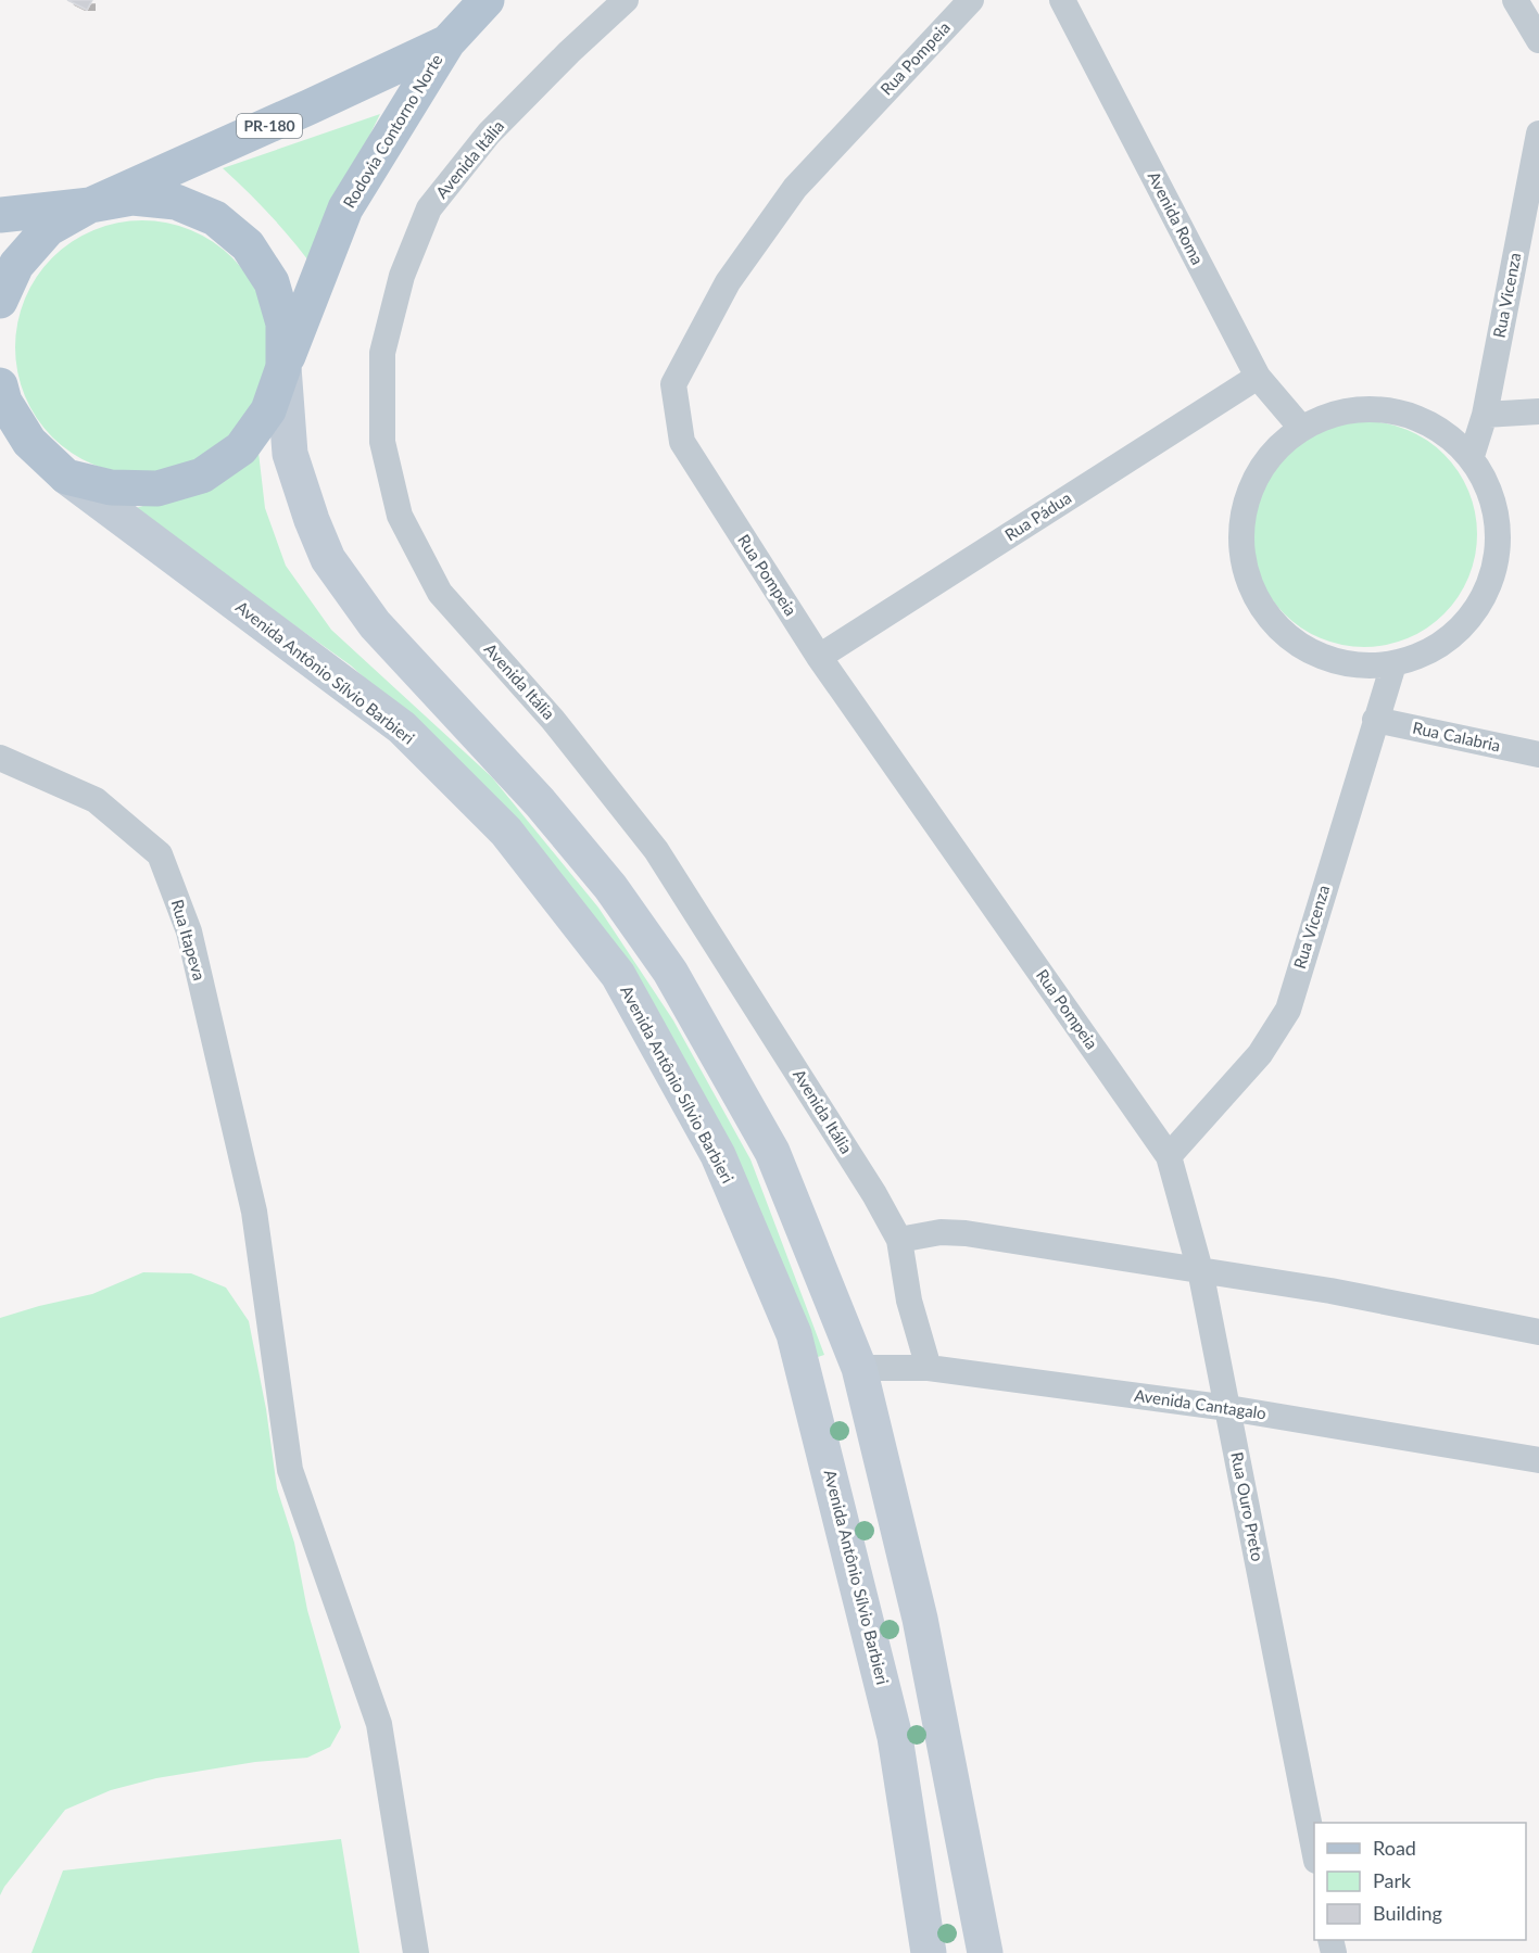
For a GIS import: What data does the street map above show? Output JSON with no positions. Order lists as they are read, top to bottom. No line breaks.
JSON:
{"streets":{"main road":["PR-180","Rodovia Contorno Norte","Avenida Antônio Sílvio Barbieri"],"street":["Rua Pompeia","Avenida Itália","Avenida Roma","Rua Vicenza","Rua Pádua","Rua Calabria","Rua Itapeva","Avenida Cantagalo","Rua Ouro Preto"]},"crossings":[["Rua Pompeia","Rua Vicenza"],["Rua Pompeia","Rua Pádua"],["Rua Pompeia","Rua Ouro Preto"],["PR-180","Rodovia Contorno Norte"],["PR-180","Avenida Antônio Sílvio Barbieri"],["Avenida Itália","Avenida Cantagalo"],["Avenida Roma","Rua Pádua"],["Rua Vicenza","Rua Calabria"],["Rua Vicenza","Rua Ouro Preto"],["Avenida Cantagalo","Rua Ouro Preto"]],"legend":["Road","Park","Building"]}
